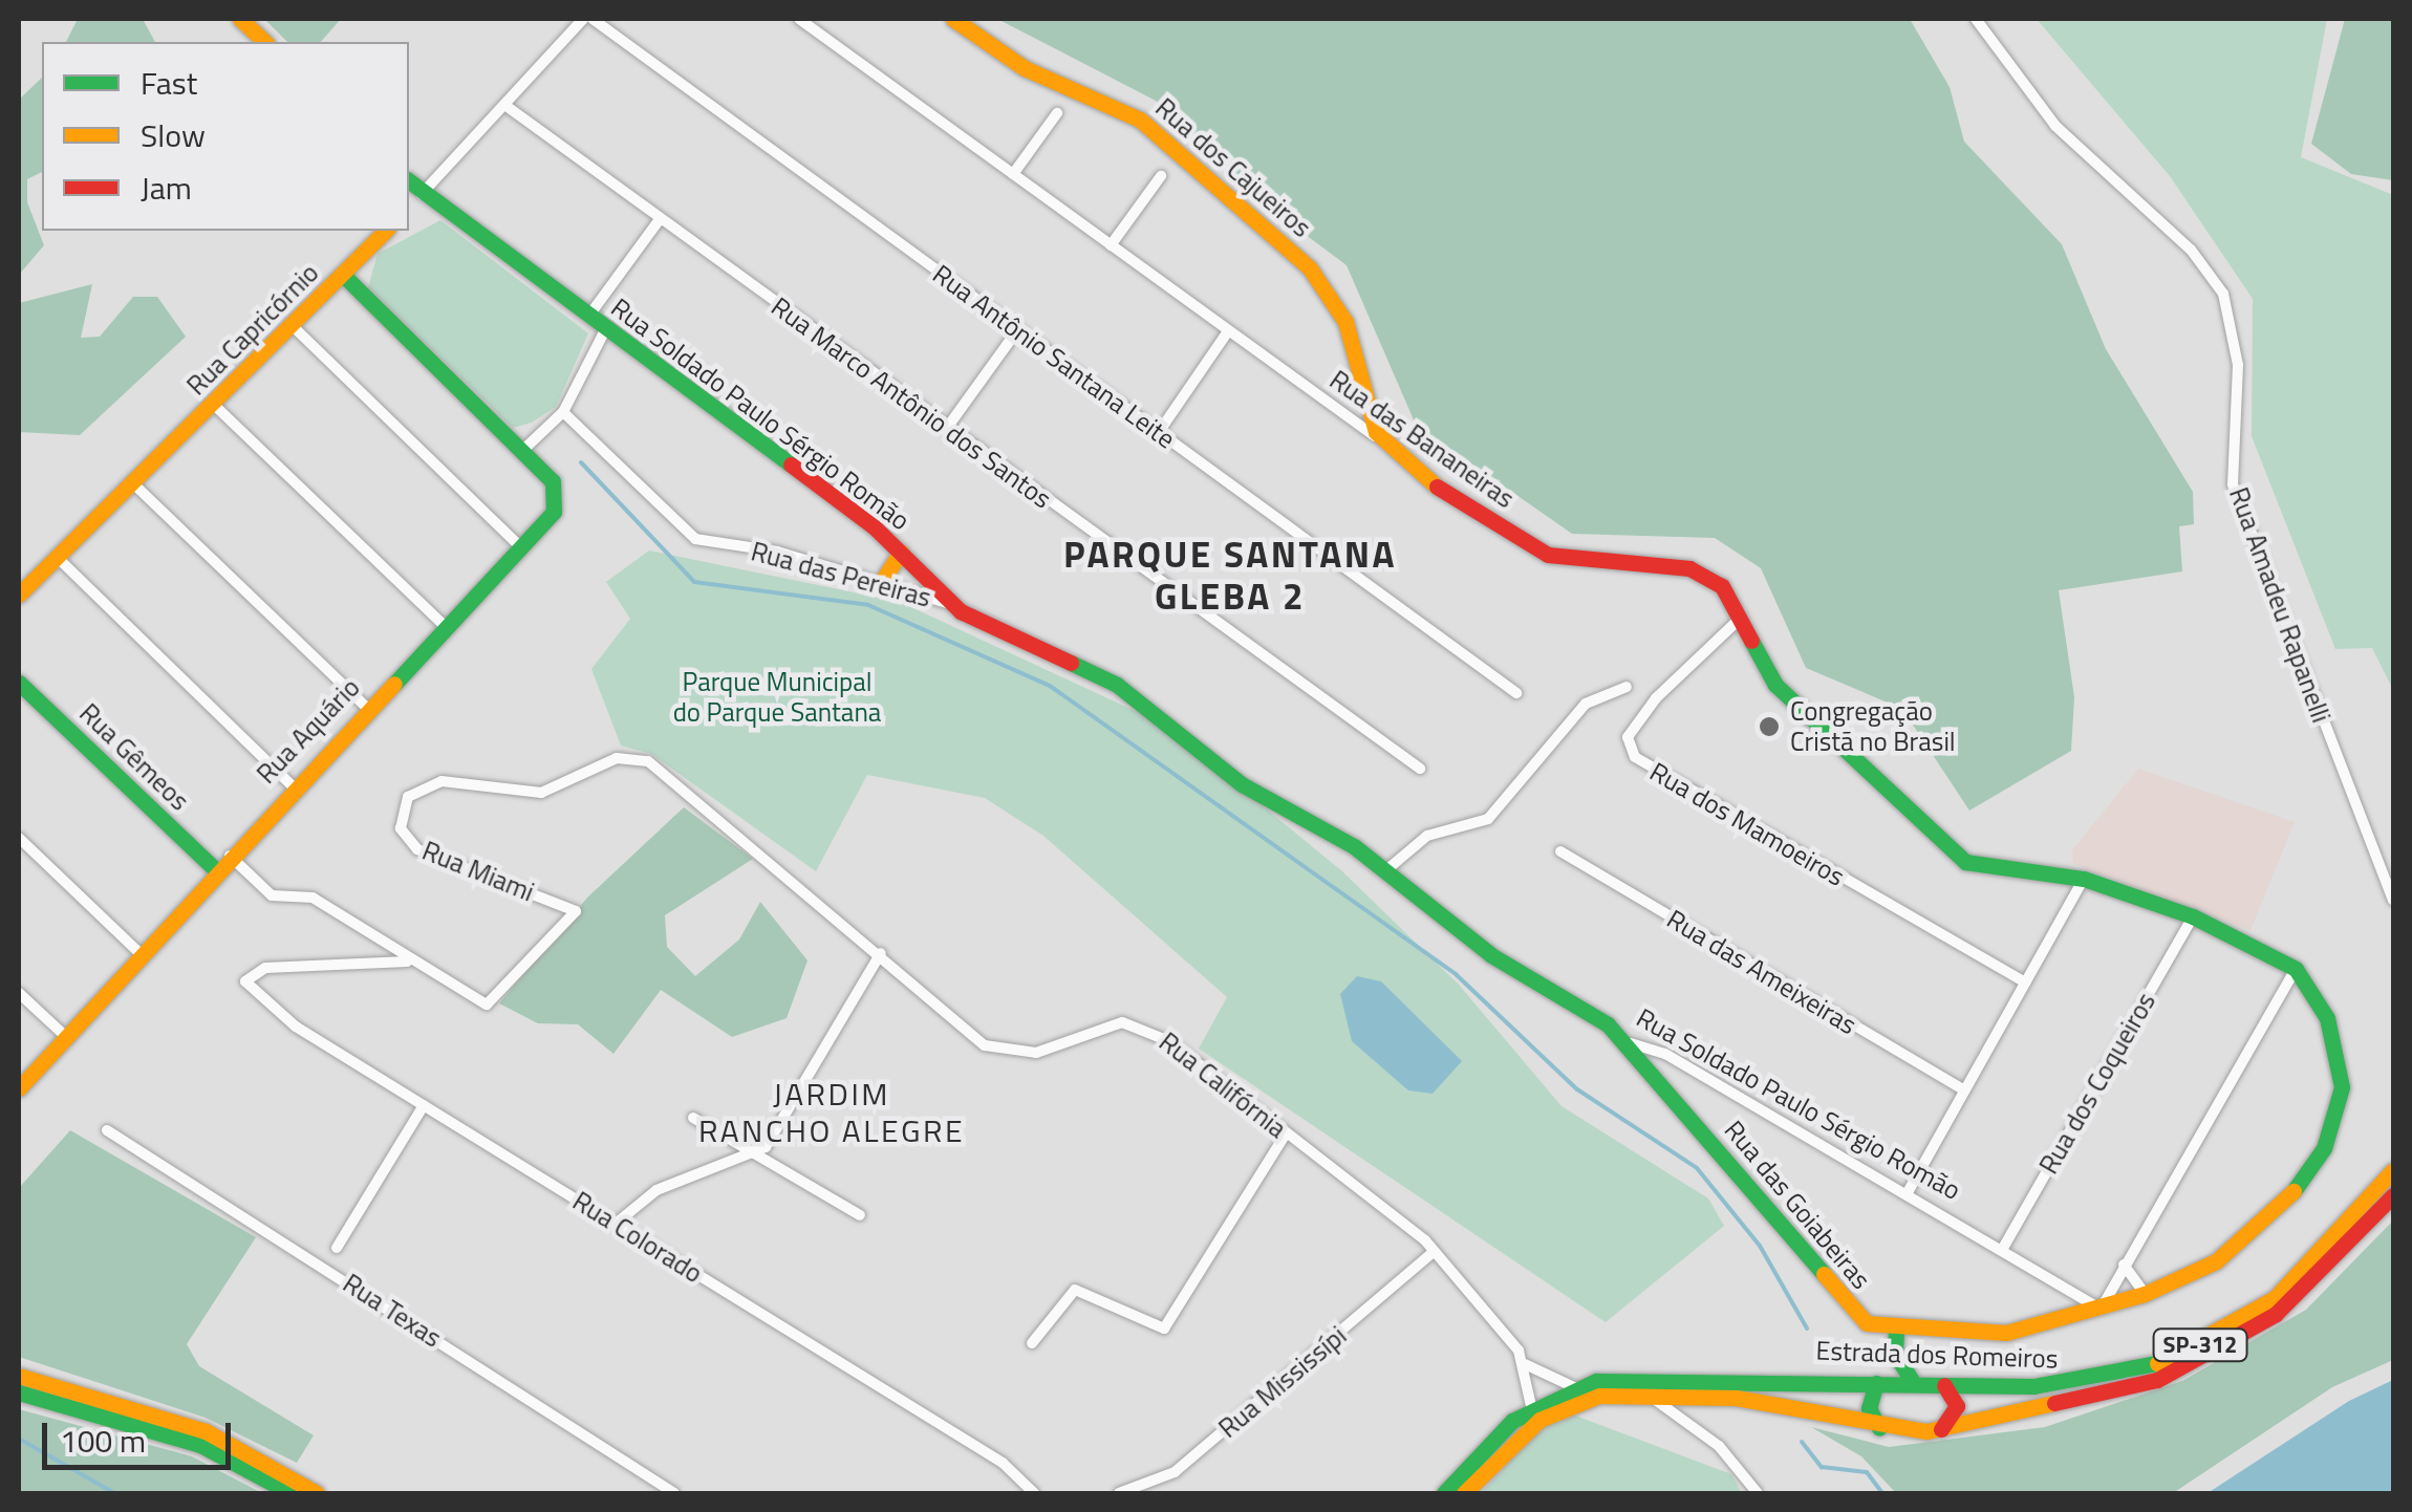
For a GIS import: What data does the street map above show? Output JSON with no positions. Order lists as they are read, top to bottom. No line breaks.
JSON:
{"streets":{"street":["Rua dos Cajueiros","Rua Capricórnio","Rua Antônio Santana Leite","Rua Marco Antônio dos Santos","Rua Soldado Paulo Sérgio Romão","Rua das Bananeiras","Rua das Pereiras","Rua Amadeu Rapanelli","Rua Aquário","Rua Gêmeos","Rua dos Mamoeiros","Rua Miami","Rua das Ameixeiras","Rua dos Coqueiros","Rua Califórnia","Rua das Goiabeiras","Rua Colorado","Rua Texas","SP-312","Estrada dos Romeiros","Rua Mississípi"]},"crossings":[["Rua dos Cajueiros","Rua das Bananeiras"],["Rua Capricórnio","Rua Aquário"],["Rua Soldado Paulo Sérgio Romão","Rua das Pereiras"],["Rua Soldado Paulo Sérgio Romão","Rua dos Coqueiros"],["Rua Soldado Paulo Sérgio Romão","Rua das Goiabeiras"],["Rua das Bananeiras","Rua dos Mamoeiros"],["Rua das Bananeiras","Rua dos Coqueiros"],["Rua Aquário","Rua Gêmeos"],["Rua Miami","Rua Califórnia"],["Rua Miami","Rua Colorado"],["Rua Califórnia","Estrada dos Romeiros"],["Rua Califórnia","Rua Mississípi"]],"districts":["PARQUE SANTANA GLEBA 2","JARDIM RANCHO ALEGRE"],"parks":["Parque Municipal do Parque Santana"],"places":["Congregação Cristã no Brasil"],"legend":["Fast","Slow","Jam"],"scale_bar":"100 m"}
